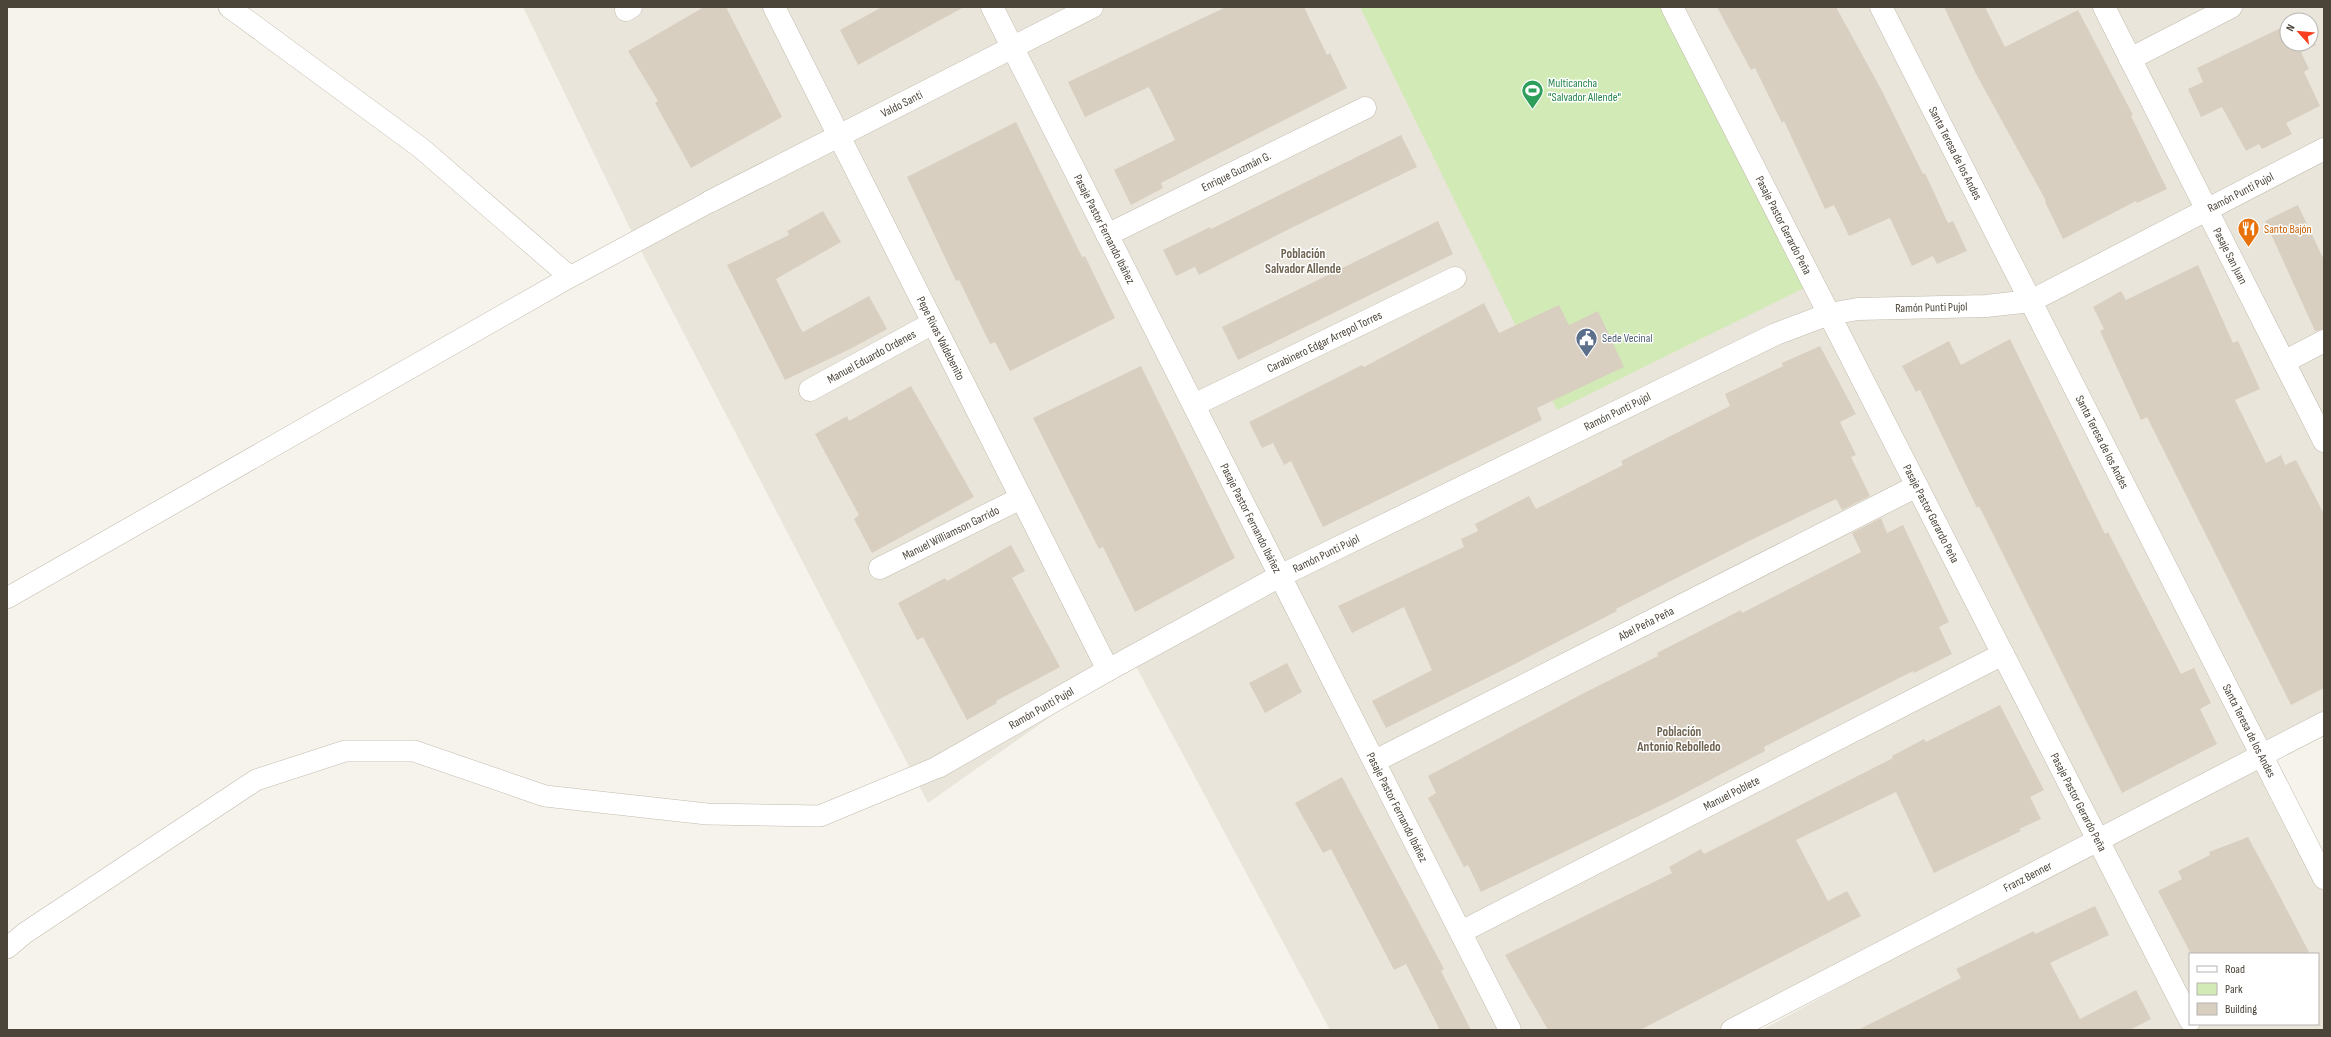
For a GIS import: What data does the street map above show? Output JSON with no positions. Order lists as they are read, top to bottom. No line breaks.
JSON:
{"streets":{"street":["Valdo Santi","Santa Teresa de los Andes","Enrique Guzmán G.","Ramón Punti Pujol","Pasaje Pastor Gerardo Peña","Pasaje Pastor Fernando Ibáñez","Pasaje San Juan","Pepe Rivas Valdebenito","Carabinero Edgar Arrepol Torres","Manuel Eduardo Ordenes","Manuel Williamson Garrido","Abel Peña Peña","Manuel Poblete","Franz Benner"]},"crossings":[["Valdo Santi","Pasaje Pastor Fernando Ibáñez"],["Valdo Santi","Pepe Rivas Valdebenito"],["Santa Teresa de los Andes","Ramón Punti Pujol"],["Santa Teresa de los Andes","Franz Benner"],["Enrique Guzmán G.","Pasaje Pastor Fernando Ibáñez"],["Ramón Punti Pujol","Pasaje Pastor Gerardo Peña"],["Ramón Punti Pujol","Pasaje Pastor Fernando Ibáñez"],["Ramón Punti Pujol","Pasaje San Juan"],["Ramón Punti Pujol","Pepe Rivas Valdebenito"],["Pasaje Pastor Gerardo Peña","Abel Peña Peña"],["Pasaje Pastor Gerardo Peña","Manuel Poblete"],["Pasaje Pastor Gerardo Peña","Franz Benner"],["Pasaje Pastor Fernando Ibáñez","Carabinero Edgar Arrepol Torres"],["Pasaje Pastor Fernando Ibáñez","Abel Peña Peña"],["Pasaje Pastor Fernando Ibáñez","Manuel Poblete"],["Pepe Rivas Valdebenito","Manuel Eduardo Ordenes"],["Pepe Rivas Valdebenito","Manuel Williamson Garrido"]],"districts":["Población Salvador Allende","Población Antonio Rebolledo"],"places":{"sports":["Multicancha \"Salvador Allende\""],"restaurant":["Santo Bajón"],"public building":["Sede Vecinal"]},"legend":["Road","Park","Building"],"north":"top left"}
